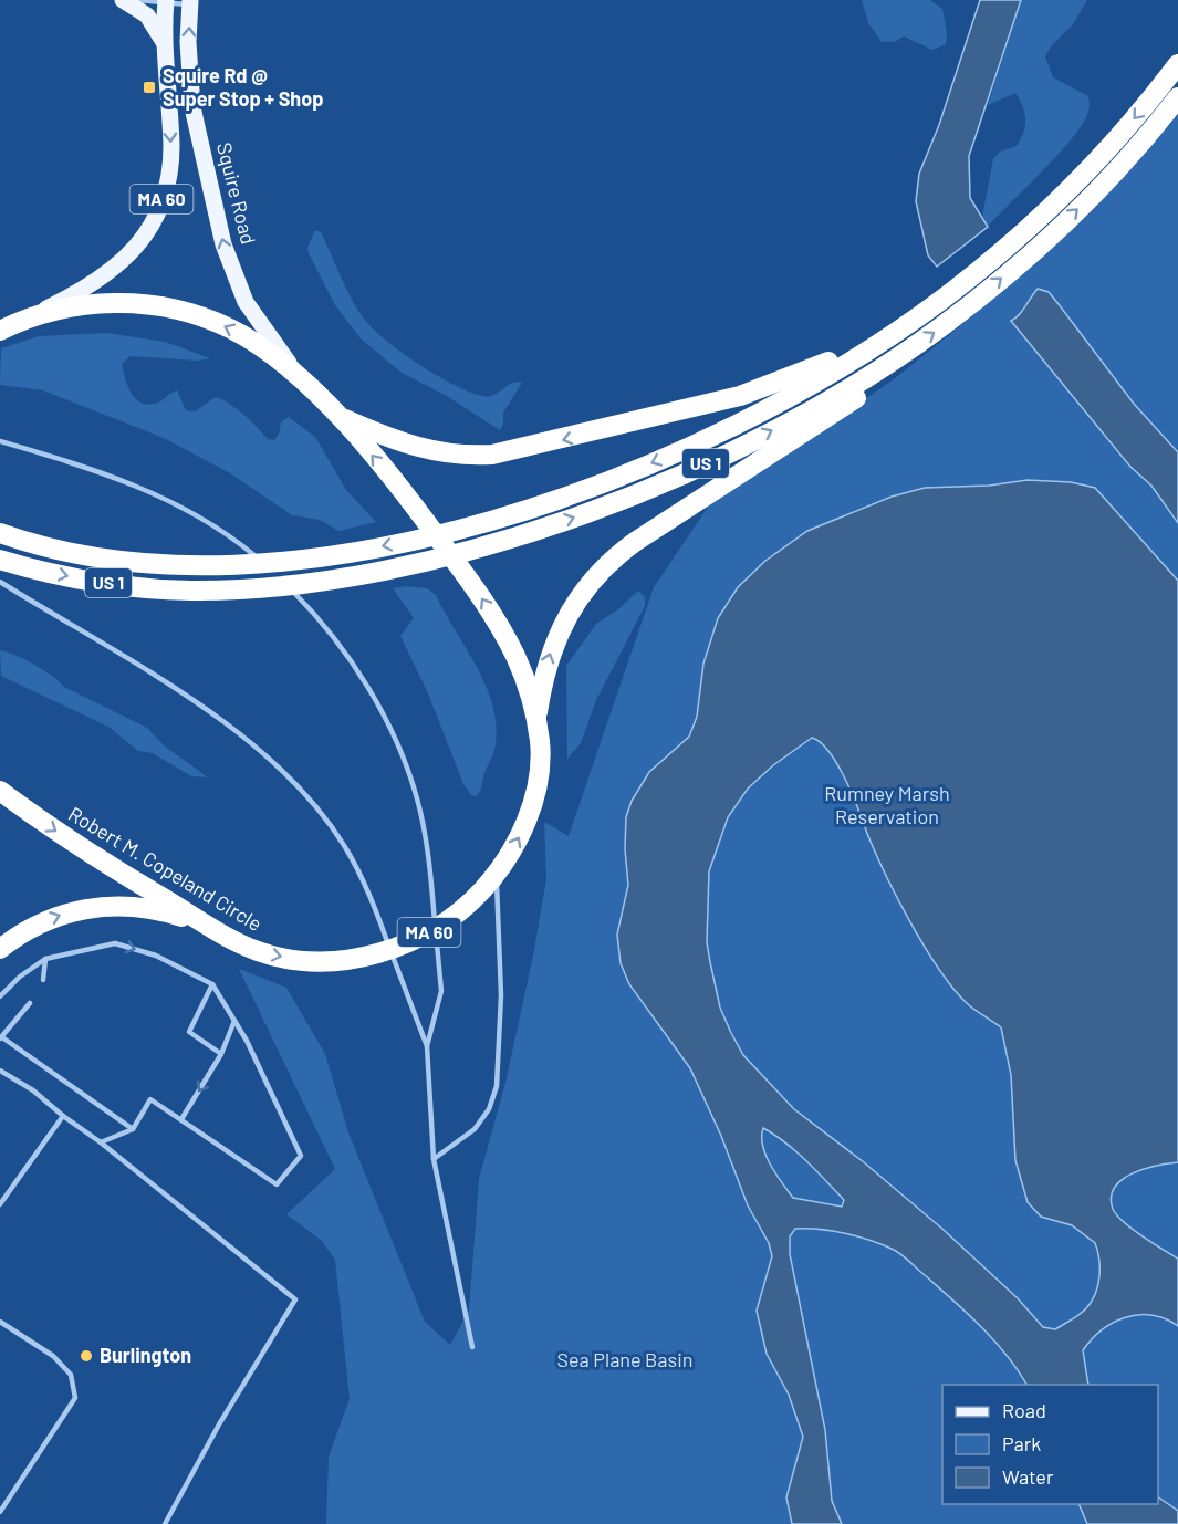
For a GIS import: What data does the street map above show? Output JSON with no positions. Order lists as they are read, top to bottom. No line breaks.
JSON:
{"streets":{"highway":["MA 60","US 1","Robert M. Copeland Circle"],"main road":["Squire Road"]},"crossings":[["Squire Road","Robert M. Copeland Circle"],["MA 60","Robert M. Copeland Circle"]],"one_way":["Squire Road"],"parks":["Rumney Marsh Reservation","Sea Plane Basin"],"places":{"transit":["Squire Rd @ Super Stop + Shop"],"other":["Burlington"]},"legend":["Road","Park","Water"]}
